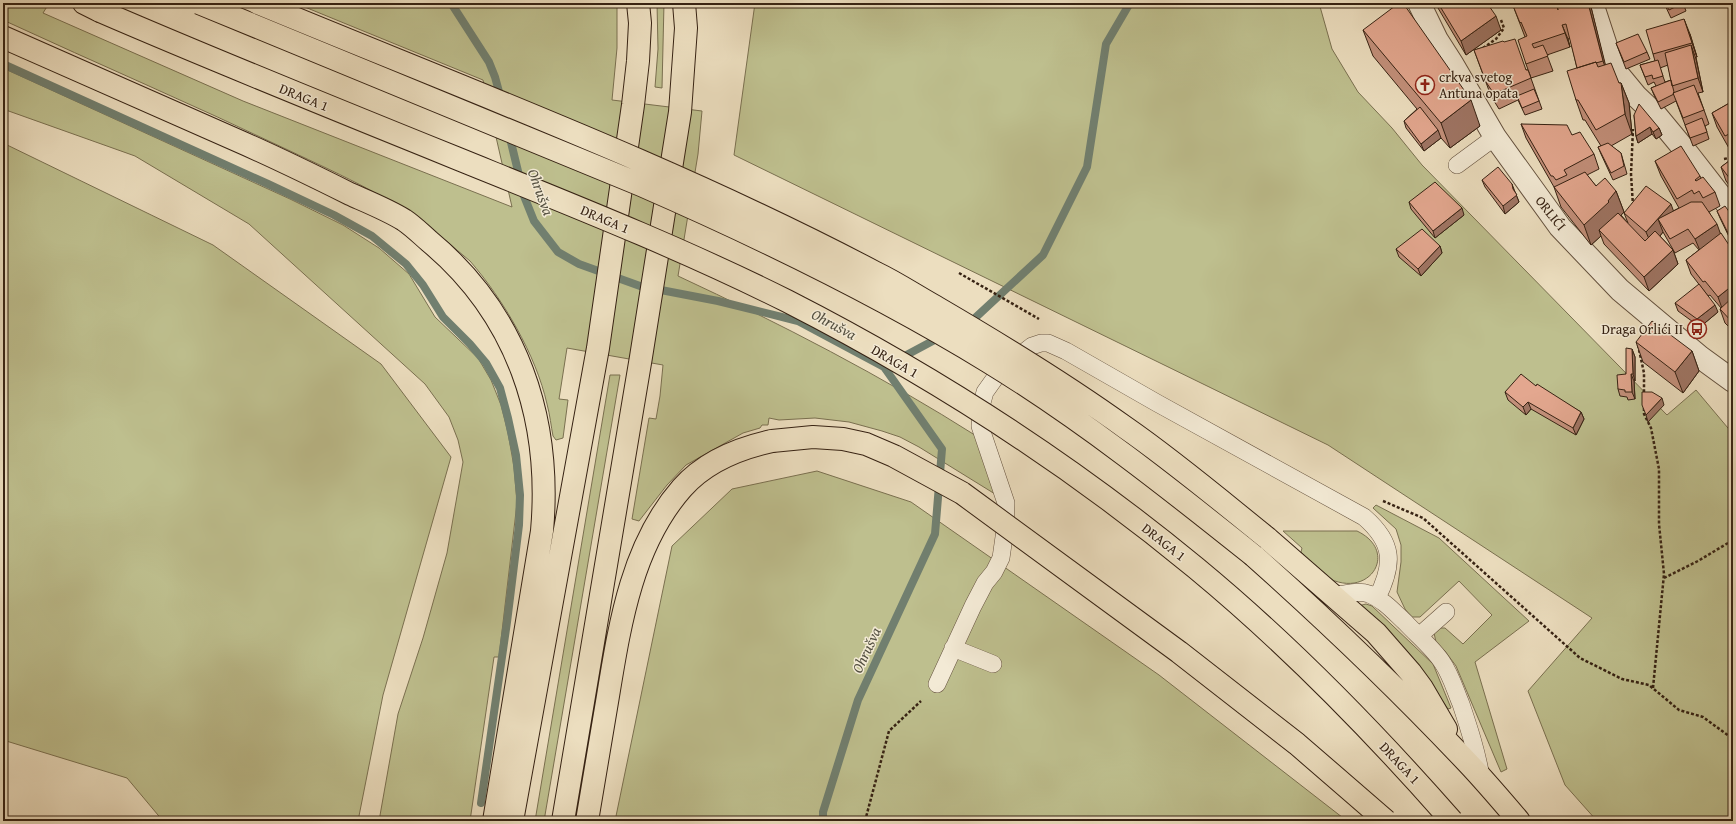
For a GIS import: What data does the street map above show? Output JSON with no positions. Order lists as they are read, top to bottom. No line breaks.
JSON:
{"streets":{"highway":["DRAGA 1"],"street":["ORLIĆI"]},"water":["Ohrušva"],"places":{"church":["crkva svetog Antuna opata"],"bus stop":["Draga Orlići II"]}}
